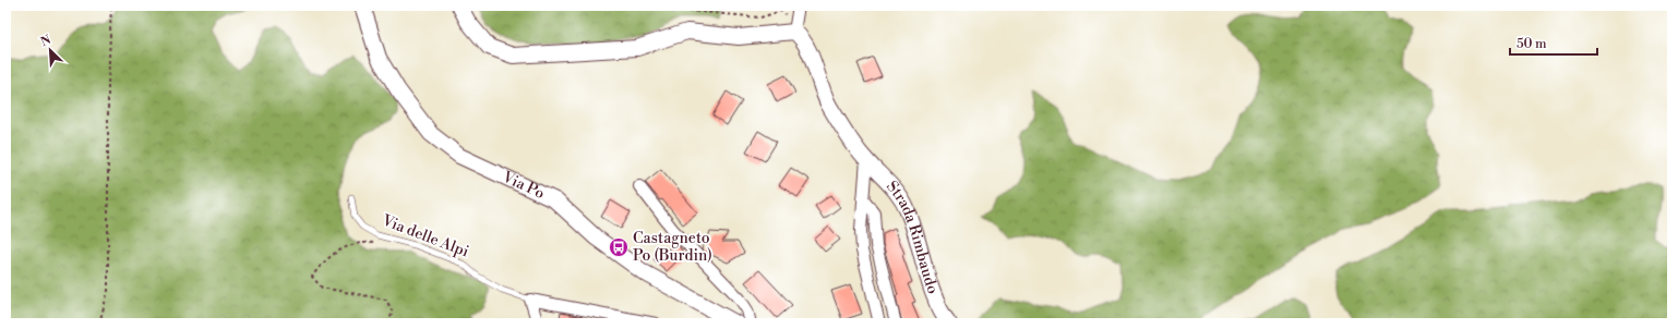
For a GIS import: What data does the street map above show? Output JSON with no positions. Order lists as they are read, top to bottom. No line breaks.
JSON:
{"streets":{"street":["Via Po","Via delle Alpi","Strada Rimbaudo"]},"places":{"bus stop":["Castagneto Po (Burdin)"]},"scale_bar":"50 m","north":"top left"}
